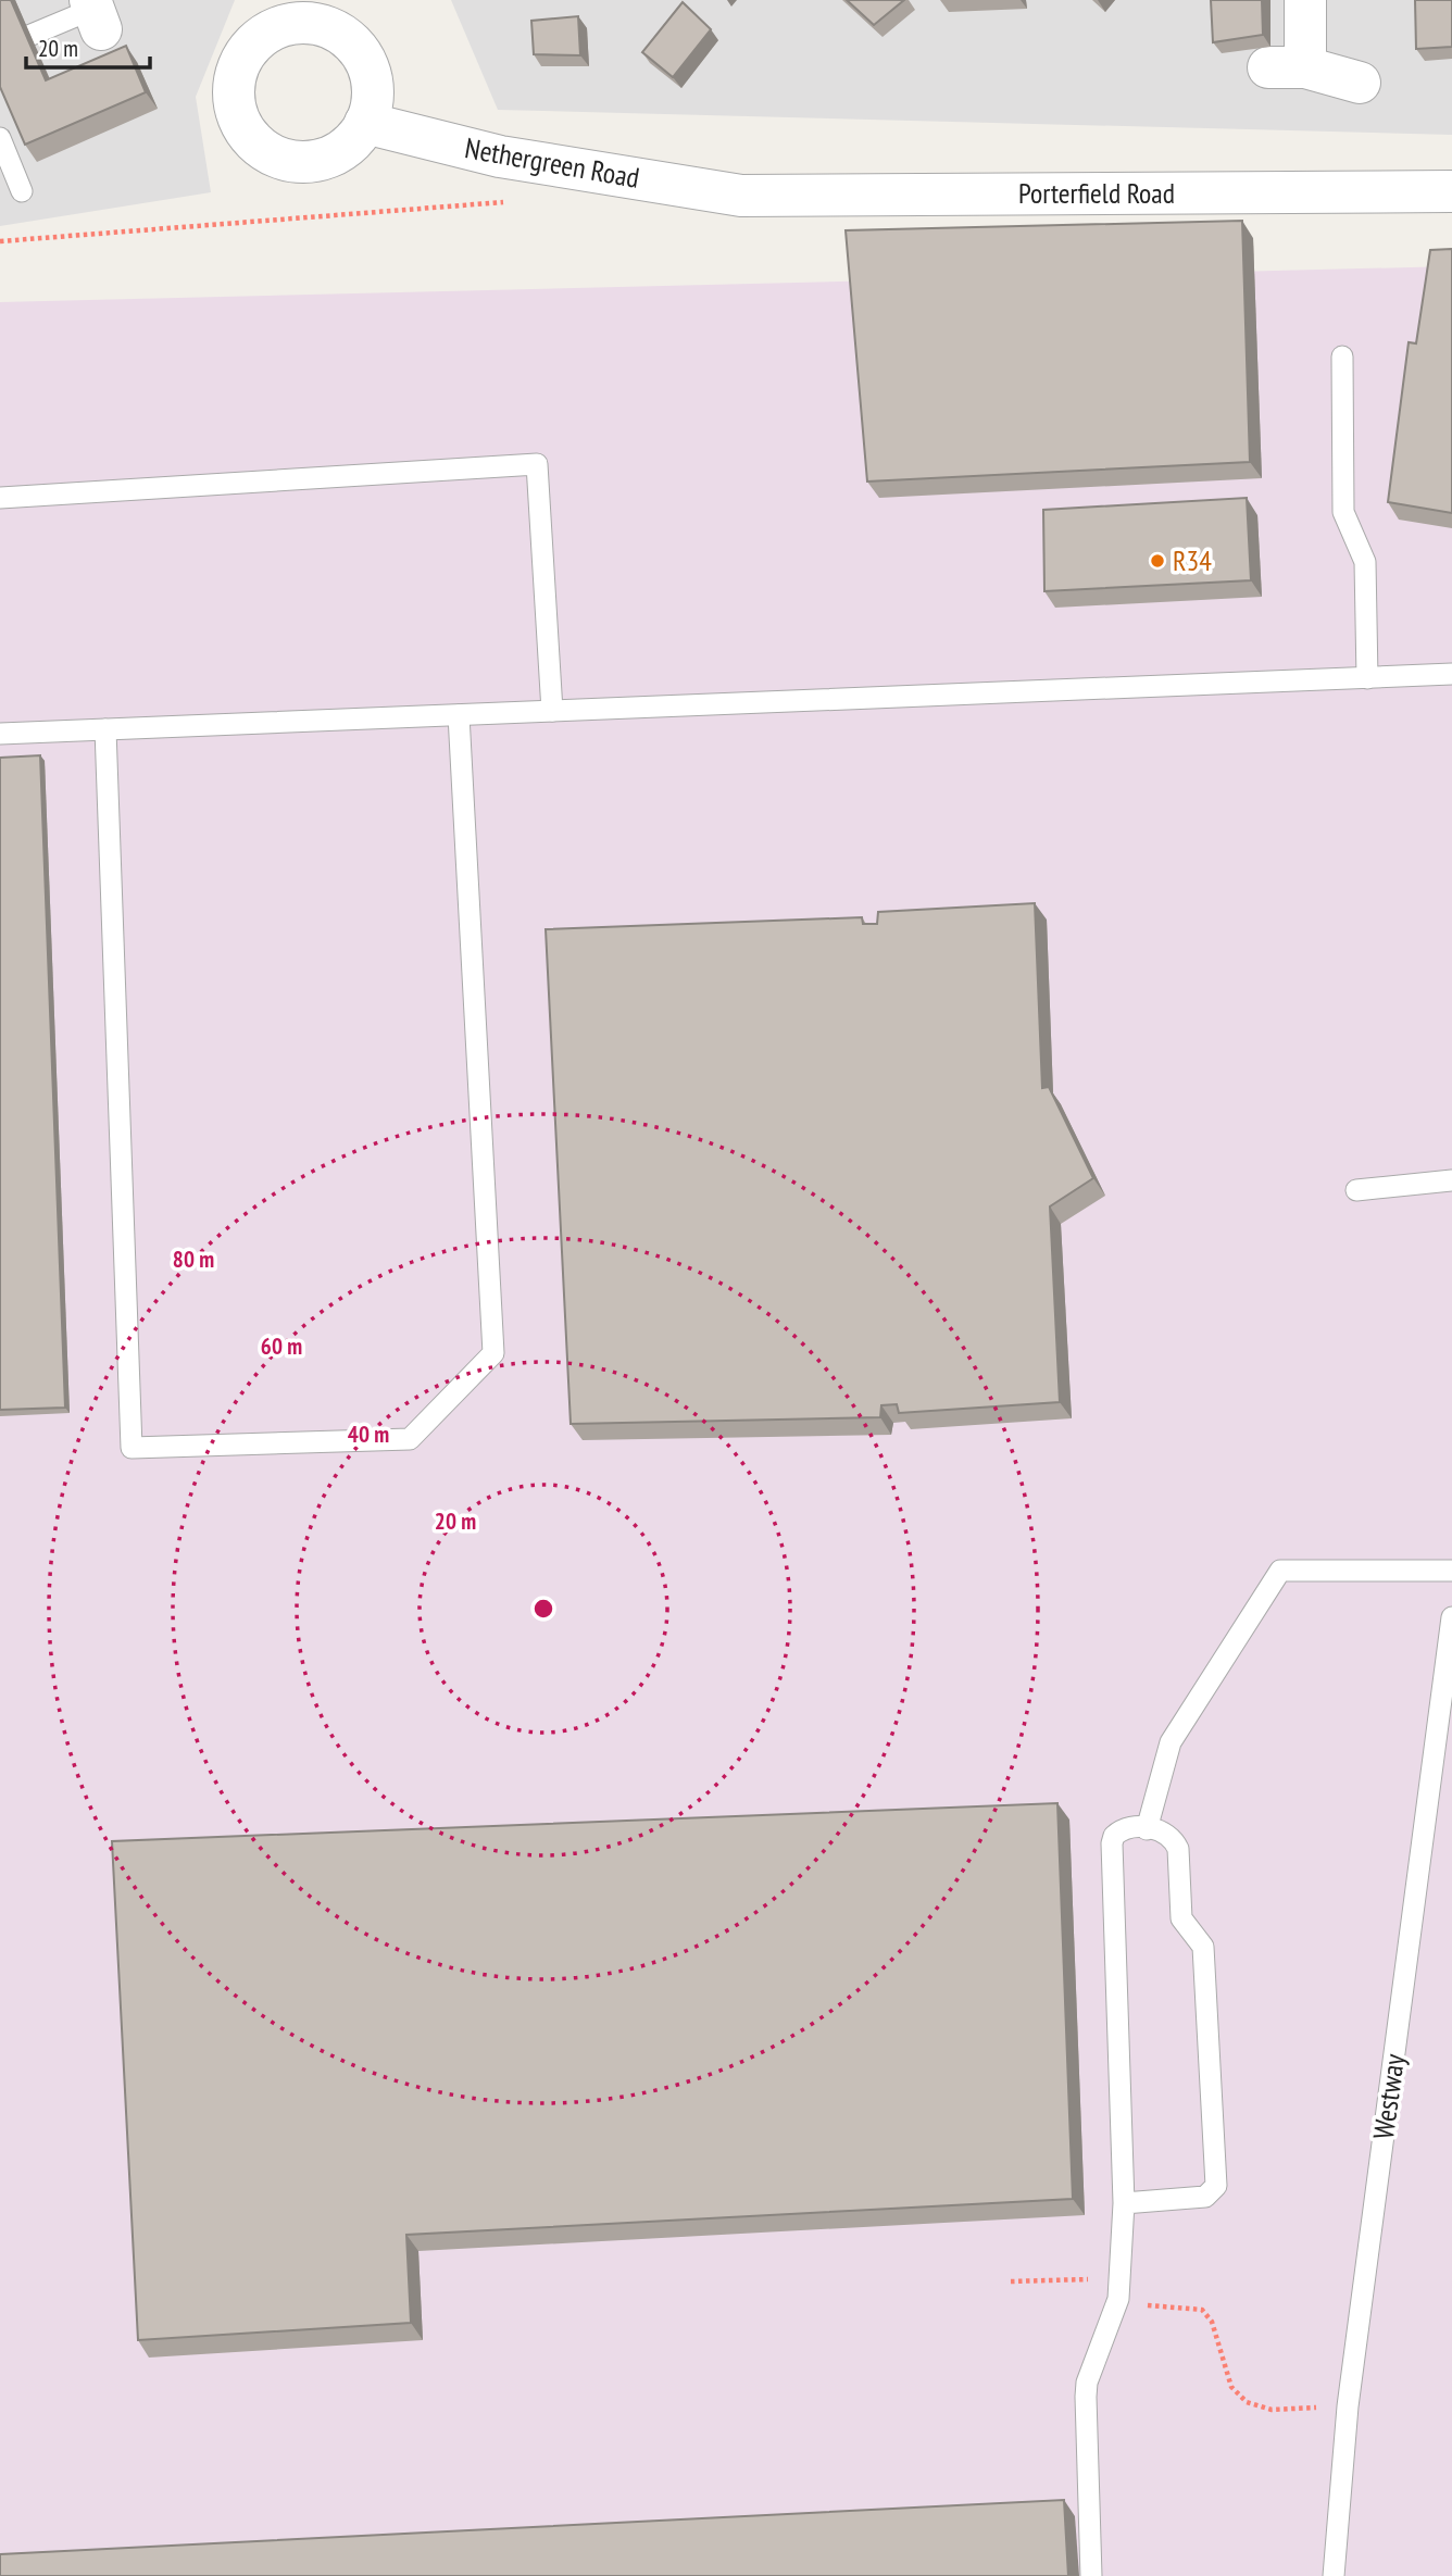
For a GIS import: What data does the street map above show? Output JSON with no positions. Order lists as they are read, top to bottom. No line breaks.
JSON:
{"streets":{"street":["Nethergreen Road","Porterfield Road"],"lane":["Westway"]},"crossings":[["Nethergreen Road","Porterfield Road"]],"places":["R34"],"scale_bar":"20 m","rings":["80 m","60 m","40 m","20 m"]}
